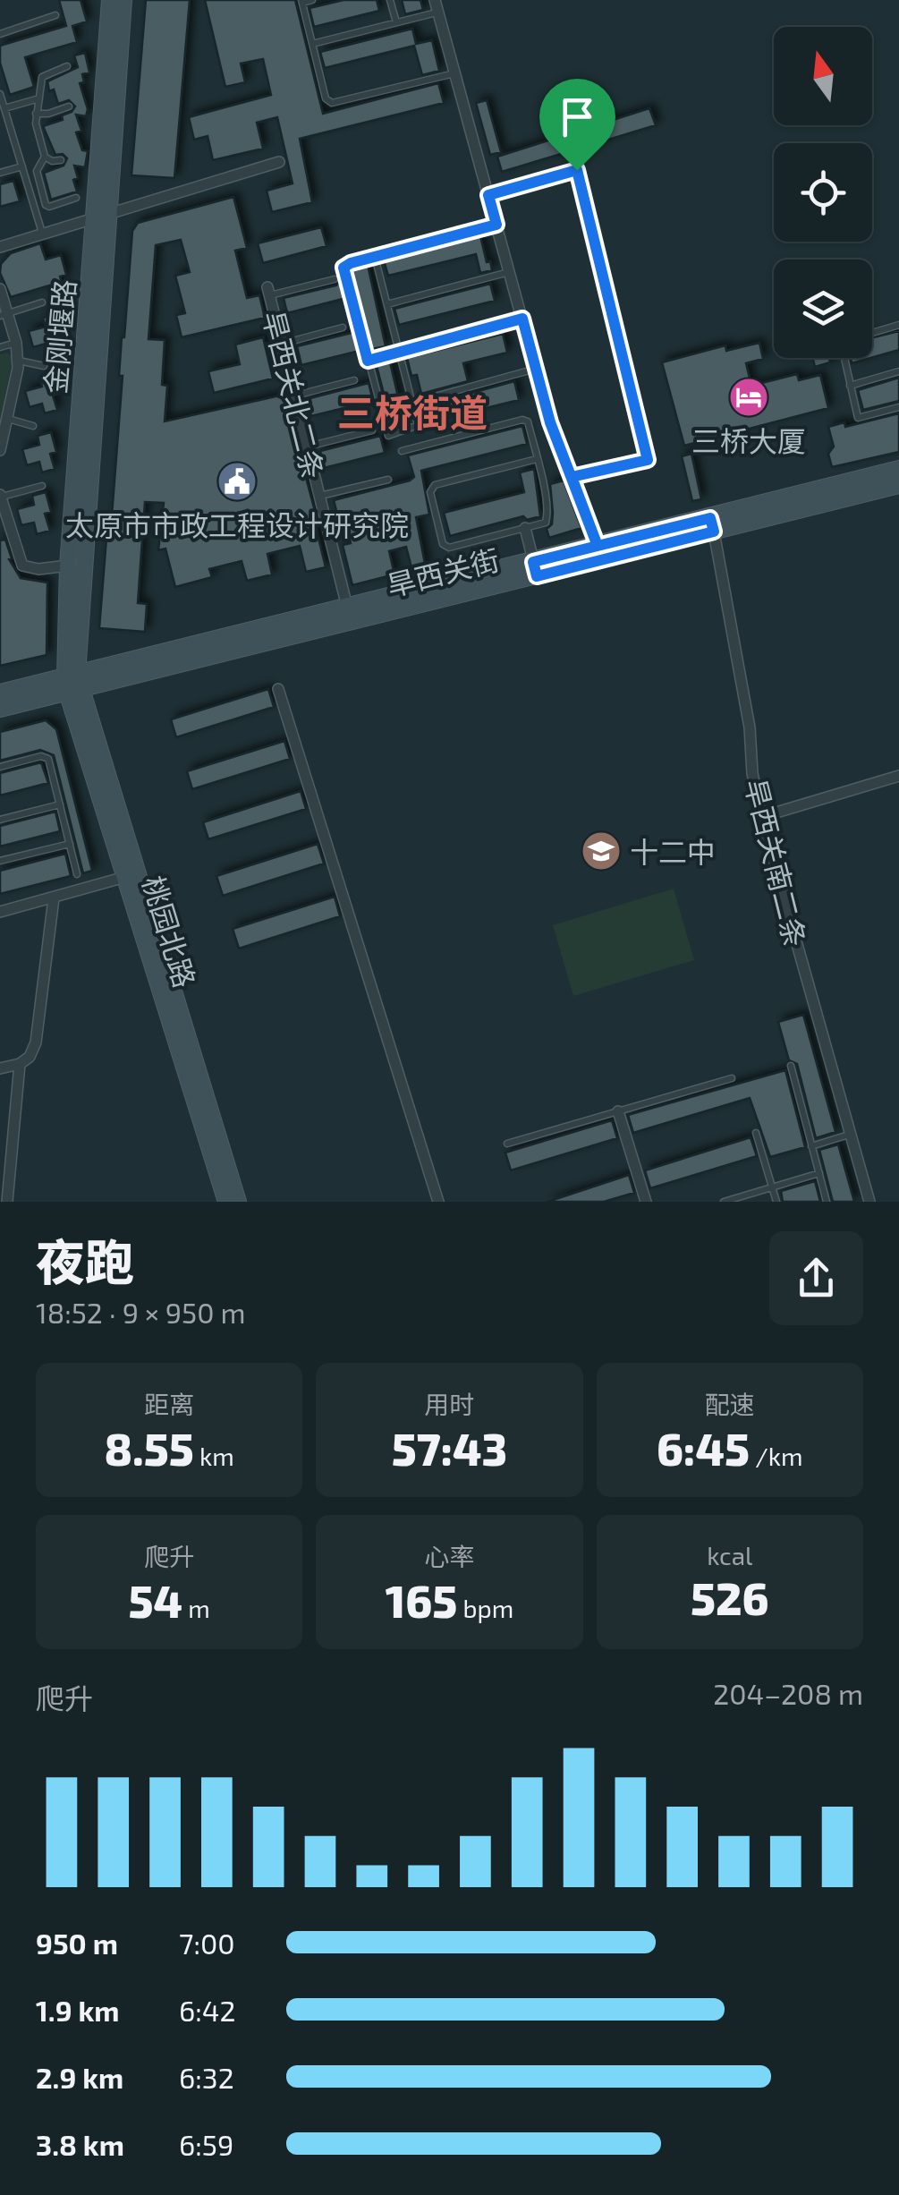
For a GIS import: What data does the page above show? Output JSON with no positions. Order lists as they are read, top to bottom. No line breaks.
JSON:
{"streets":{"main road":["金刚堰路","旱西关街","桃园北路"],"street":["旱西关北二条","旱西关南二条"]},"crossings":[["金刚堰路","旱西关街"],["金刚堰路","桃园北路"],["旱西关北二条","旱西关街"],["旱西关街","旱西关南二条"],["旱西关街","桃园北路"]],"districts":["三桥街道"],"places":{"hotel":["三桥大厦"],"public building":["太原市市政工程设计研究院"],"school or university":["十二中"]},"north":"top","page":{"heading":["夜跑","18:52 · 9 × 950 m"],"stats":[["距离","8.55 km"],["用时","57:43"],["配速","6:45 /km"],["爬升","54 m"],["心率","165 bpm"],["kcal","526"]],"chart":["爬升","204–208 m"],"list":[{"name":"950 m","note":"7:00"},{"name":"1.9 km","note":"6:42"},{"name":"2.9 km","note":"6:32"},{"name":"3.8 km","note":"6:59"}]}}
